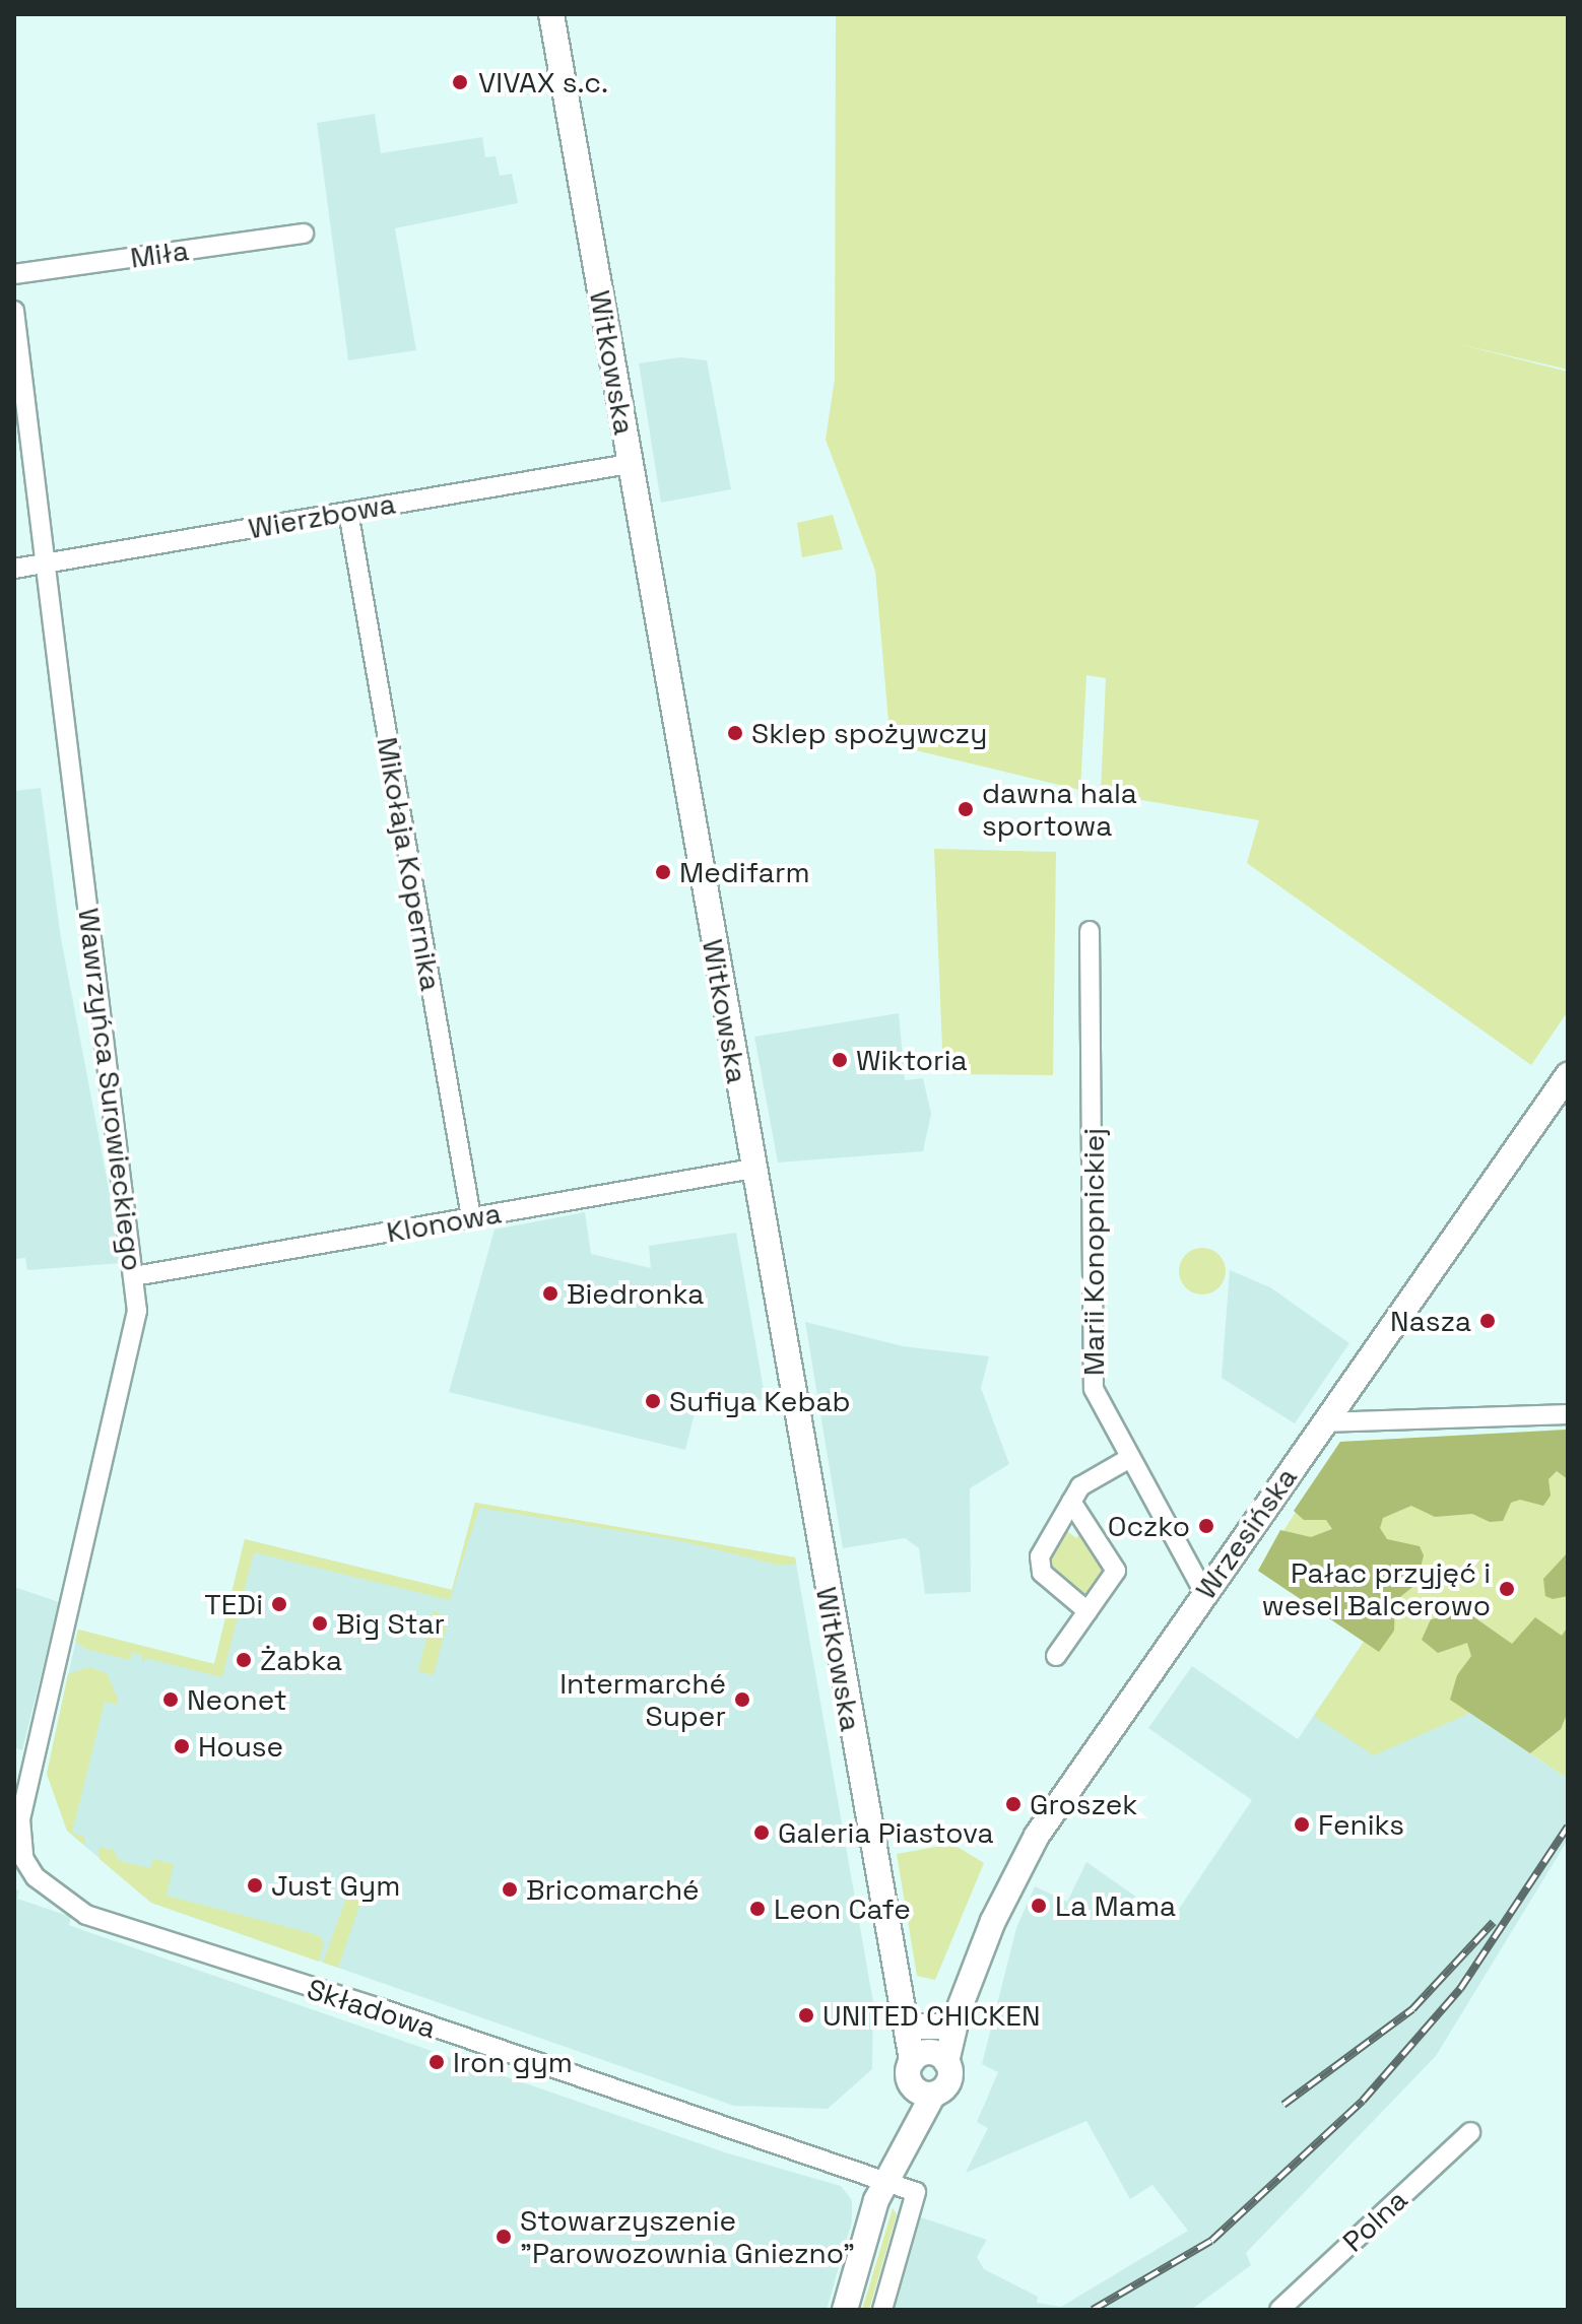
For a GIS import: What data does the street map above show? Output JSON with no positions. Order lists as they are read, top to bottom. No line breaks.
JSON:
{"streets":{"street":["Miła","Witkowska","Wierzbowa","Mikołaja Kopernika","Wawrzyńca Surowieckiego","Klonowa","Marii Konopnickiej","Wrzesińska","Składowa","Polna"]},"crossings":[["Witkowska","Wierzbowa"],["Witkowska","Klonowa"],["Witkowska","Wrzesińska"],["Wierzbowa","Mikołaja Kopernika"],["Wierzbowa","Wawrzyńca Surowieckiego"],["Mikołaja Kopernika","Klonowa"],["Wawrzyńca Surowieckiego","Klonowa"],["Wawrzyńca Surowieckiego","Składowa"],["Marii Konopnickiej","Wrzesińska"]],"places":["VIVAX s.c.","Sklep spożywczy","dawna hala sportowa","Medifarm","Wiktoria","Biedronka","Nasza","Sufiya Kebab","Oczko","Pałac przyjęć i wesel Balcerowo","TEDi","Big Star","Żabka","Neonet","Intermarché Super","House","Groszek","Feniks","Galeria Piastova","Just Gym","Bricomarché","La Mama","Leon Cafe","UNITED CHICKEN","Iron gym","Stowarzyszenie \"Parowozownia Gniezno\""]}
